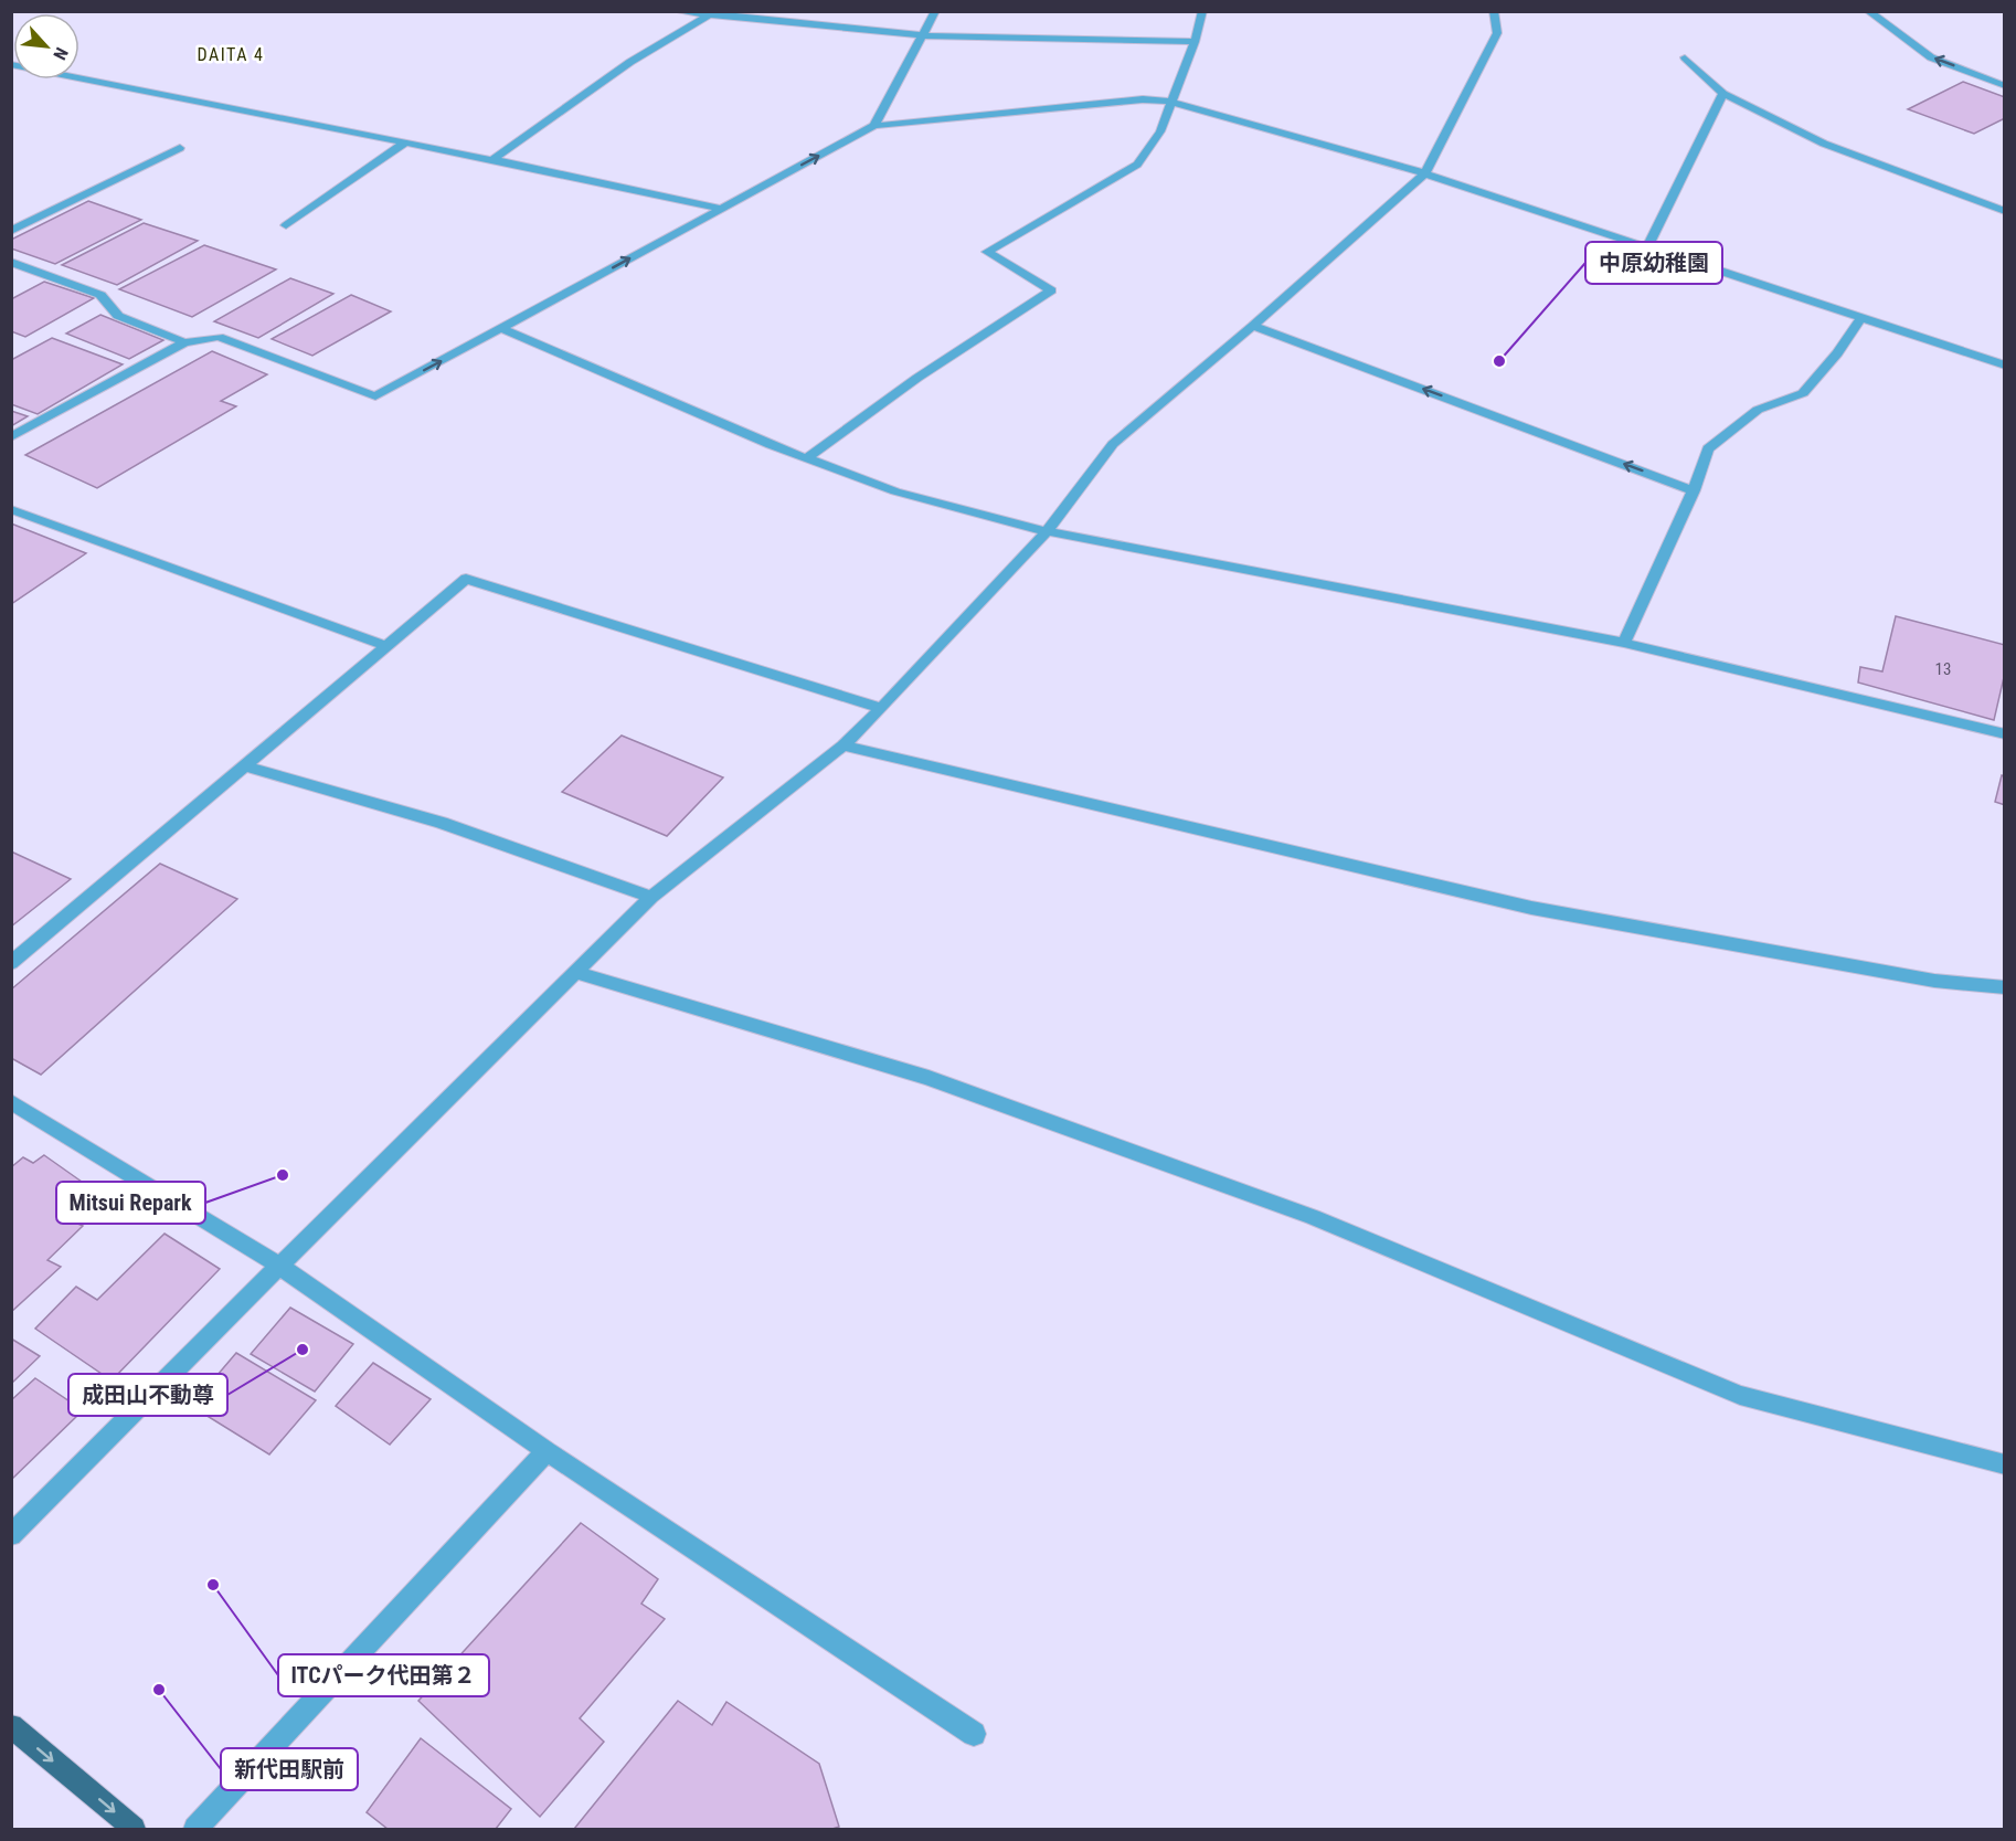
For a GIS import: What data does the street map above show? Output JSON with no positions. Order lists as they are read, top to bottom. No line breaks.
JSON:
{"districts":["DAITA 4"],"places":["中原幼稚園","Mitsui Repark","成田山不動尊","ITCパーク代田第２","新代田駅前"],"house_numbers":["13"],"north":"bottom right"}
